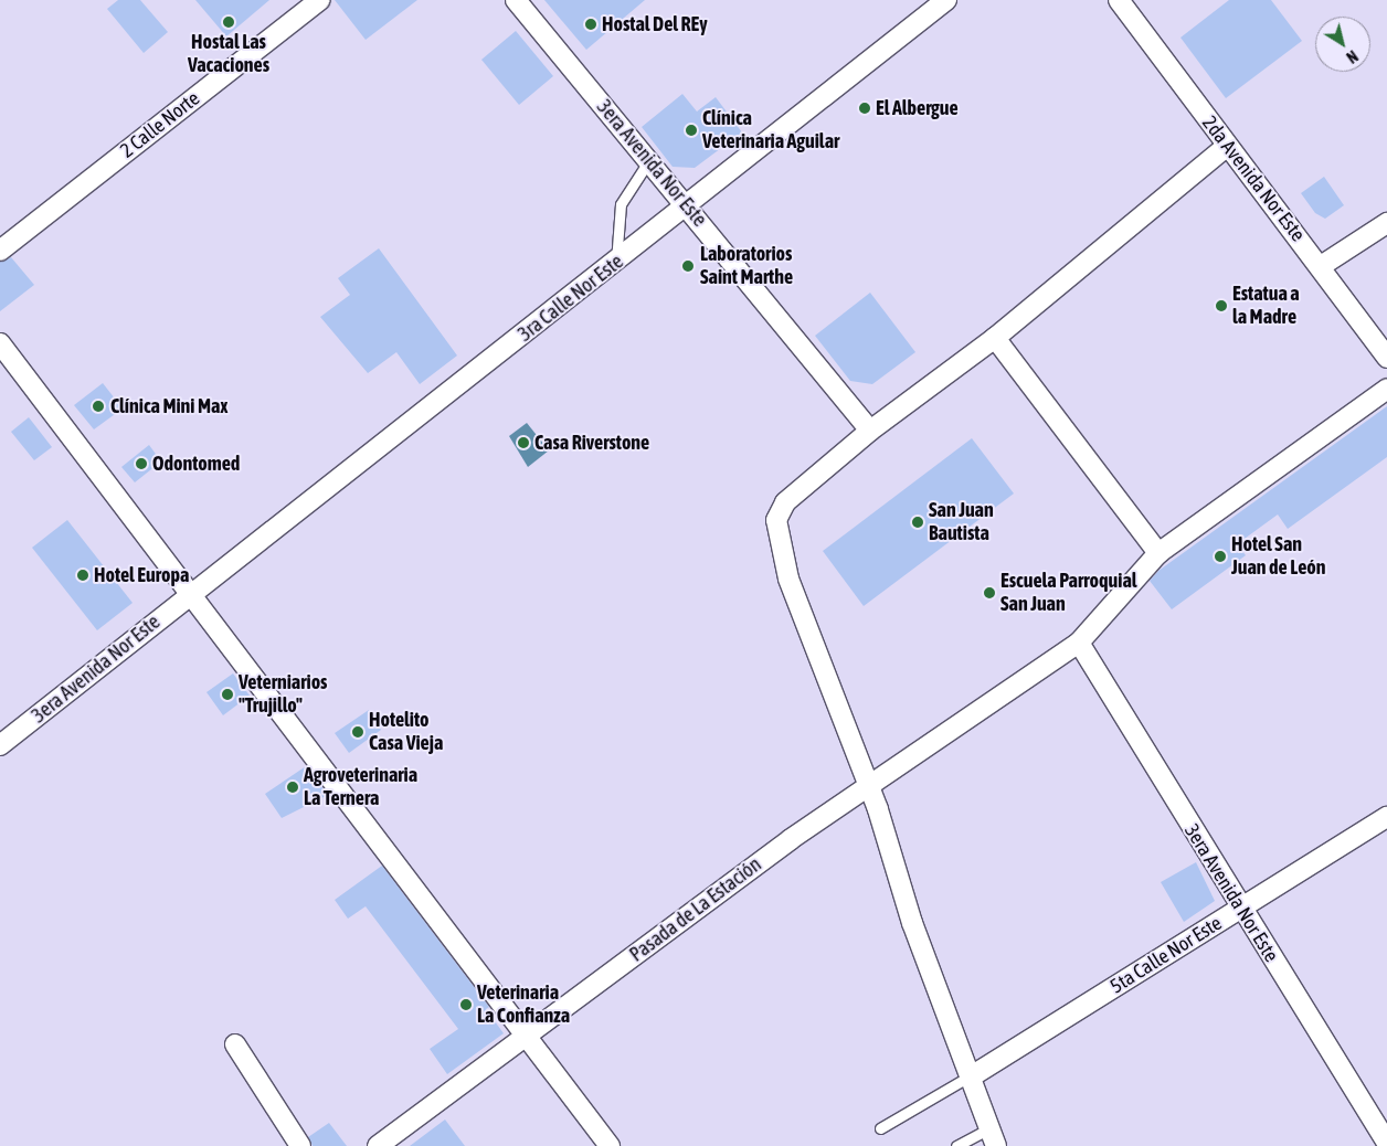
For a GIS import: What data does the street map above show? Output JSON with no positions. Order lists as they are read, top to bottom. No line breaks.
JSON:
{"streets":{"street":["2 Calle Norte","3era Avenida Nor Este","2da Avenida Nor Este","3ra Calle Nor Este","Pasada de La Estación","5ta Calle Nor Este"]},"crossings":[["3era Avenida Nor Este","3ra Calle Nor Este"],["3era Avenida Nor Este","Pasada de La Estación"],["3era Avenida Nor Este","5ta Calle Nor Este"]],"places":["Hostal Las Vacaciones","Hostal Del REy","El Albergue","Clínica Veterinaria Aguilar","Laboratorios Saint Marthe","Estatua a la Madre","Clínica Mini Max","Casa Riverstone","Odontomed","San Juan Bautista","Hotel San Juan de León","Hotel Europa","Escuela Parroquial San Juan","Veterniarios \"Trujillo\"","Hotelito Casa Vieja","Agroveterinaria La Ternera","Veterinaria La Confianza"],"north":"bottom right"}
